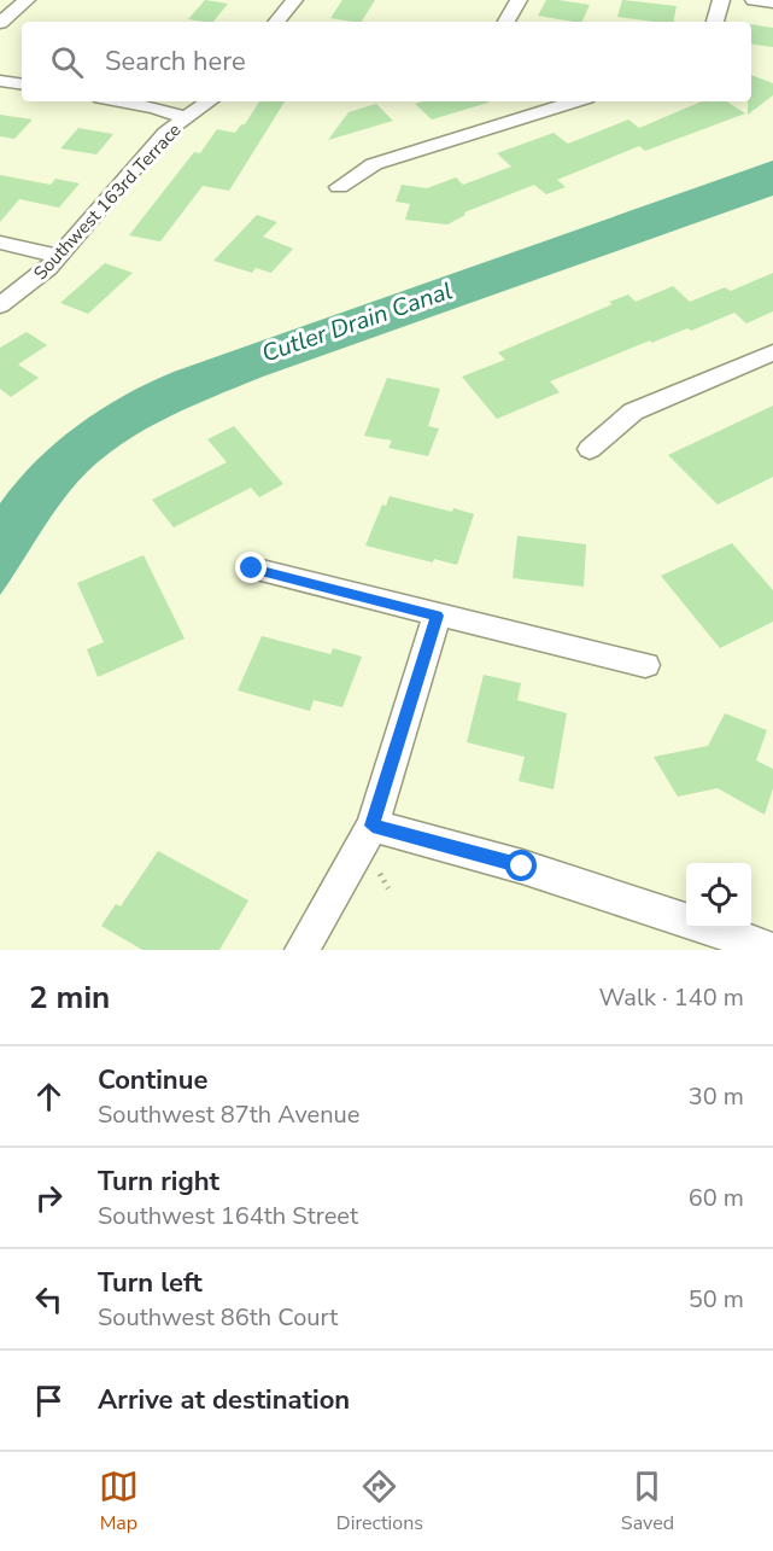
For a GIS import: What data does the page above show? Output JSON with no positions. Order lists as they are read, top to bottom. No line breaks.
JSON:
{"streets":{"street":["Southwest 163rd Terrace"]},"water":["Cutler Drain Canal"],"page":{"search":"Search here","heading":["2 min","Walk · 140 m"],"list":[["Continue","Southwest 87th Avenue","30 m"],["Turn right","Southwest 164th Street","60 m"],["Turn left","Southwest 86th Court","50 m"],"Arrive at destination"],"nav":["Map","Directions","Saved"]}}
